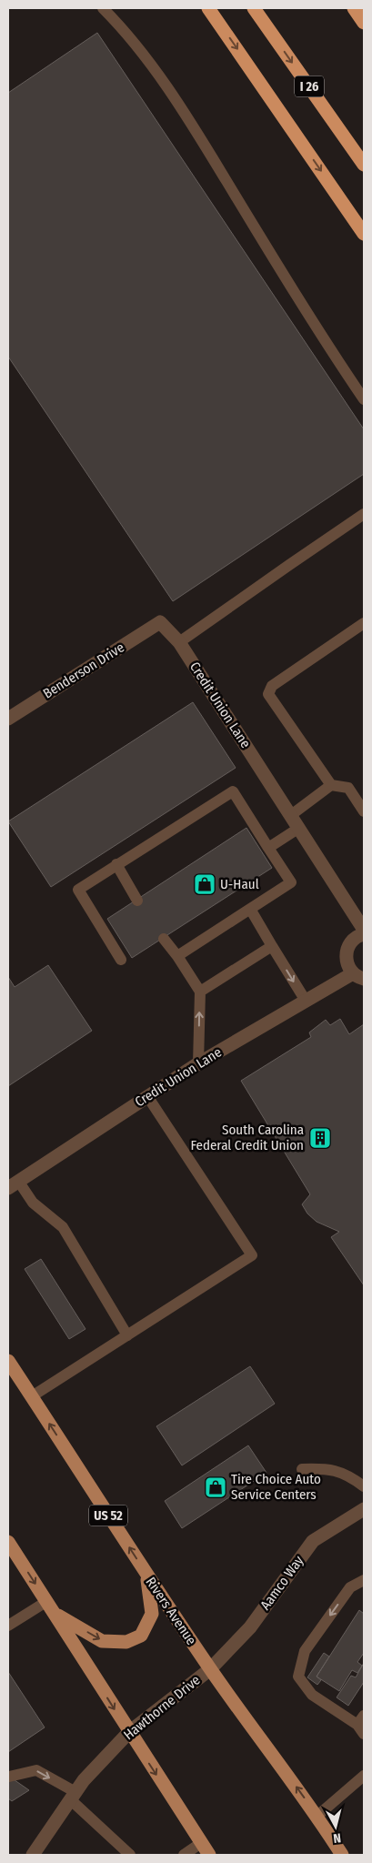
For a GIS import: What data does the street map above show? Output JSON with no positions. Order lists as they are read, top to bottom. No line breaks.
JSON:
{"streets":{"highway":["I 26"],"main road":["US 52","Rivers Avenue"],"street":["Benderson Drive","Credit Union Lane","Aamco Way","Hawthorne Drive"]},"crossings":[["Benderson Drive","Credit Union Lane"],["Aamco Way","Rivers Avenue"],["Aamco Way","Hawthorne Drive"],["Rivers Avenue","Hawthorne Drive"]],"places":{"shop":["U-Haul","Tire Choice Auto Service Centers"],"building":["South Carolina Federal Credit Union"]},"north":"bottom"}
